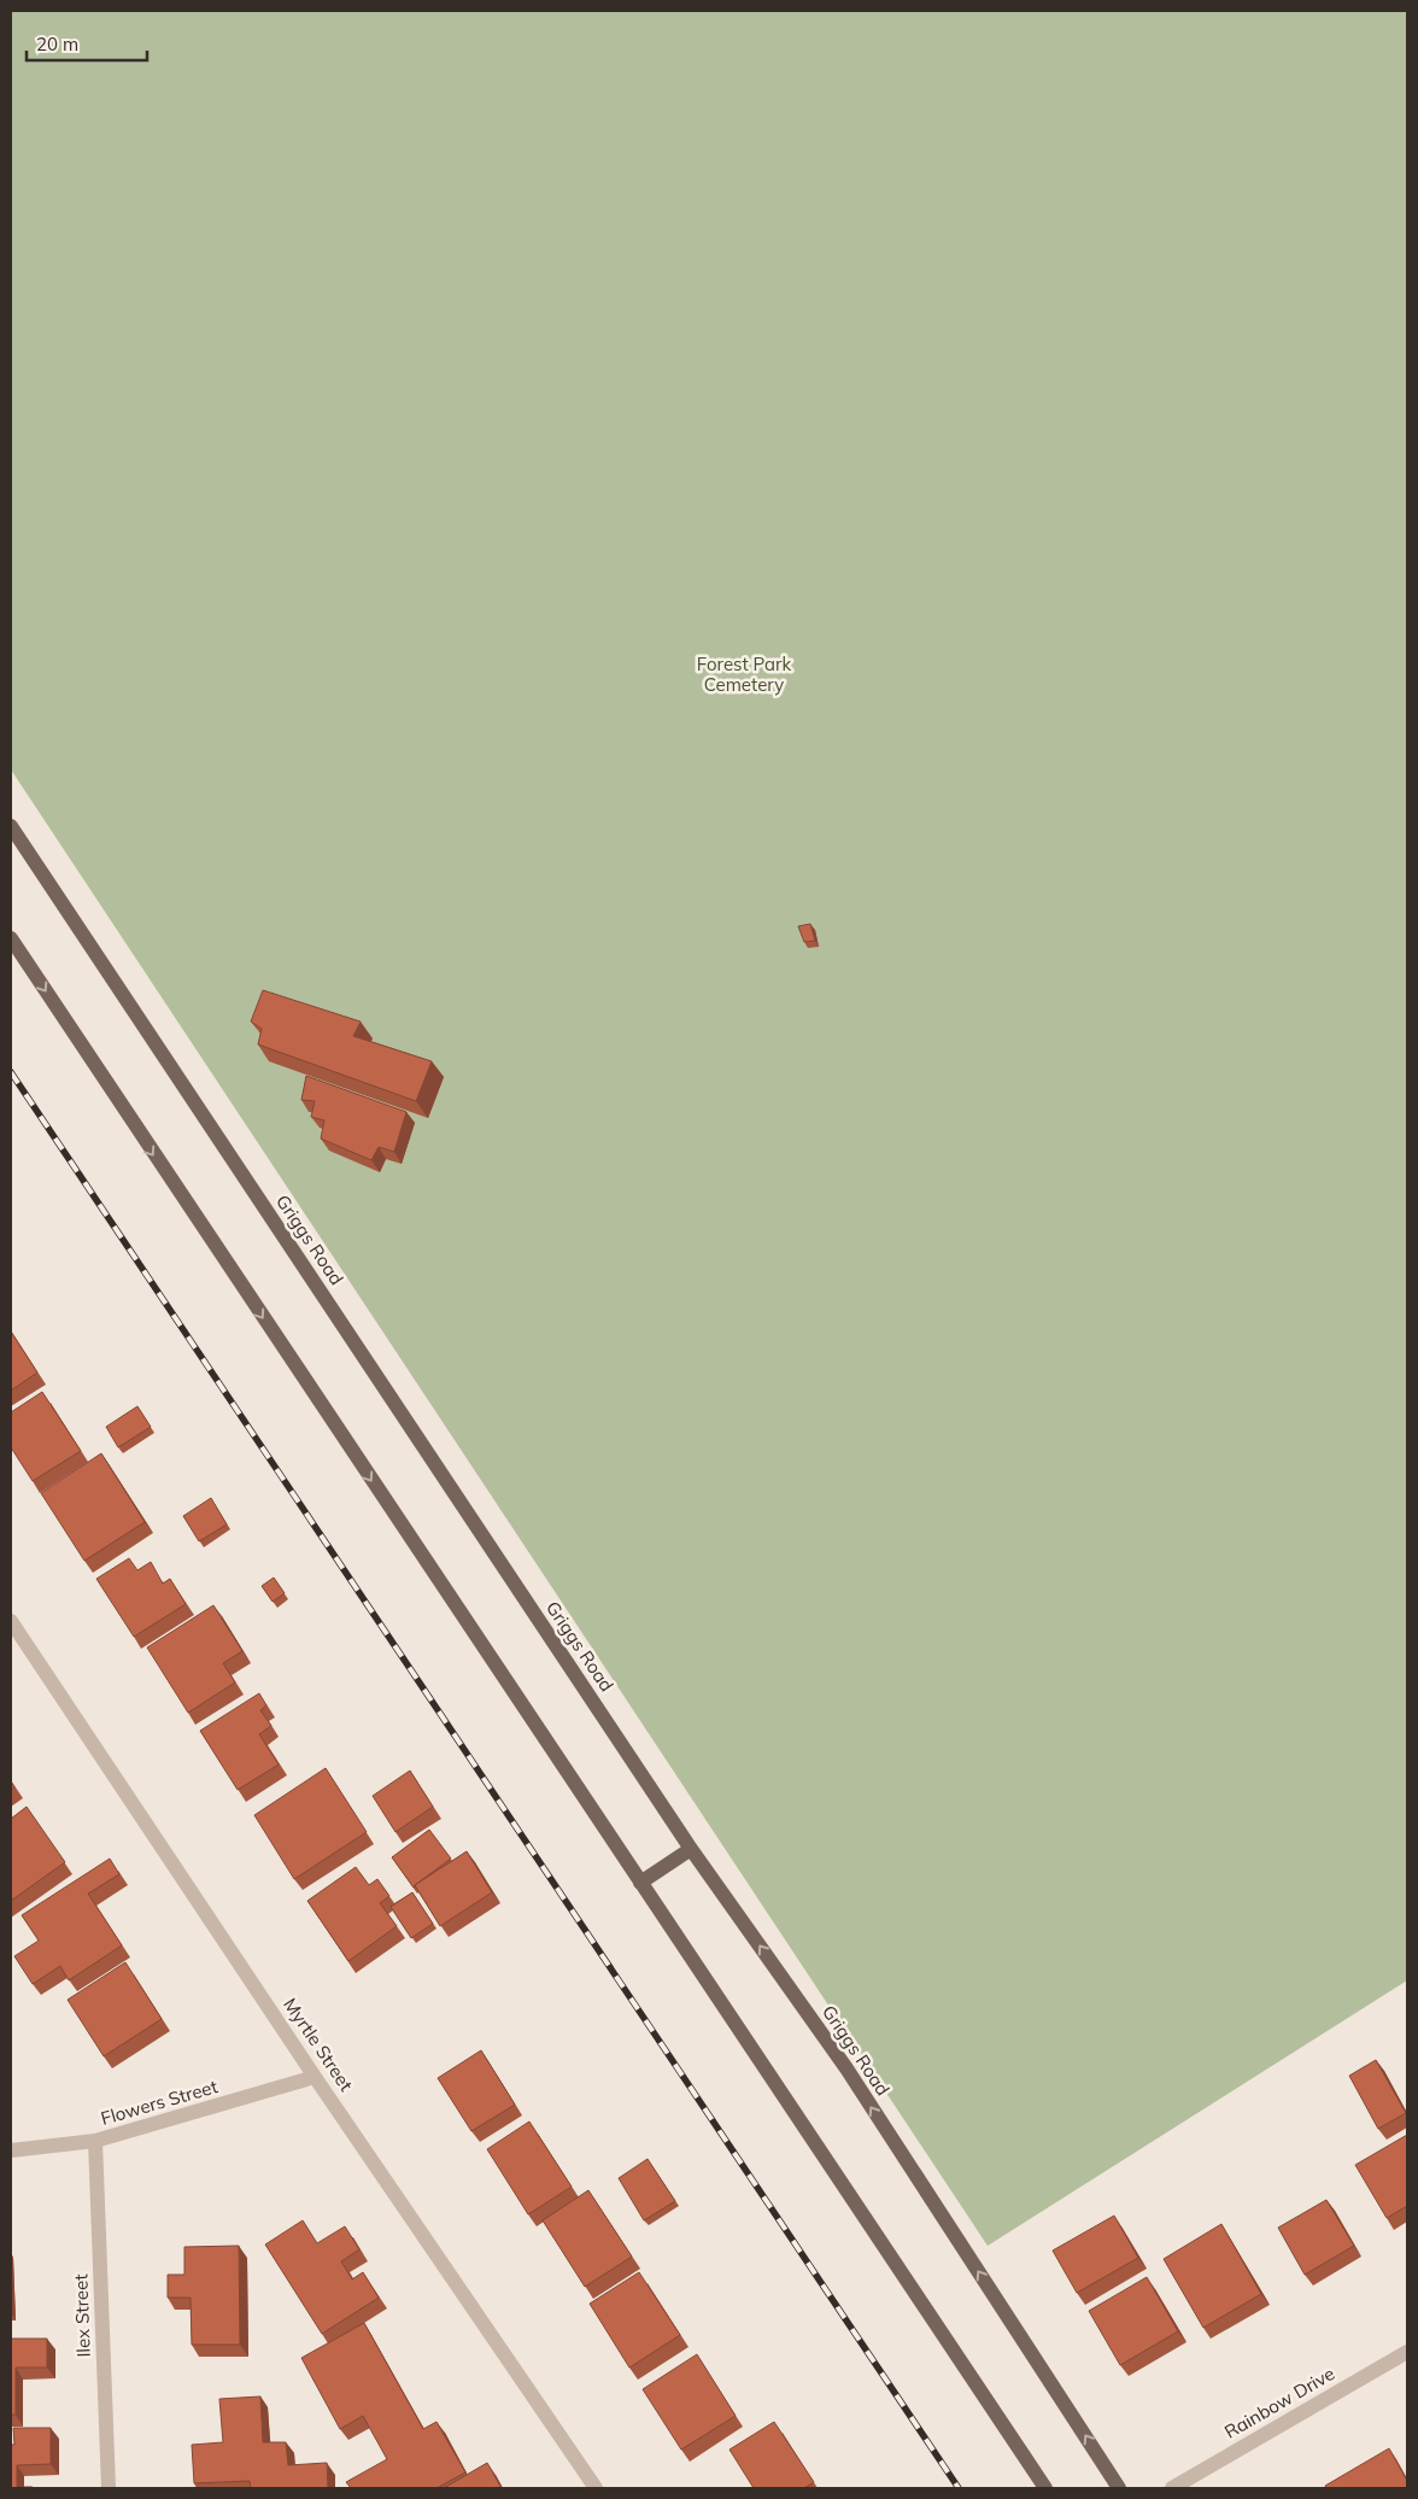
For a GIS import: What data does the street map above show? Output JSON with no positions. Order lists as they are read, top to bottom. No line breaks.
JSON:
{"streets":{"main road":["Griggs Road"],"street":["Myrtle Street","Flowers Street","Ilex Street","Rainbow Drive"]},"crossings":[["Myrtle Street","Flowers Street"],["Flowers Street","Ilex Street"]],"parks":["Forest Park Cemetery"],"scale_bar":"20 m"}
